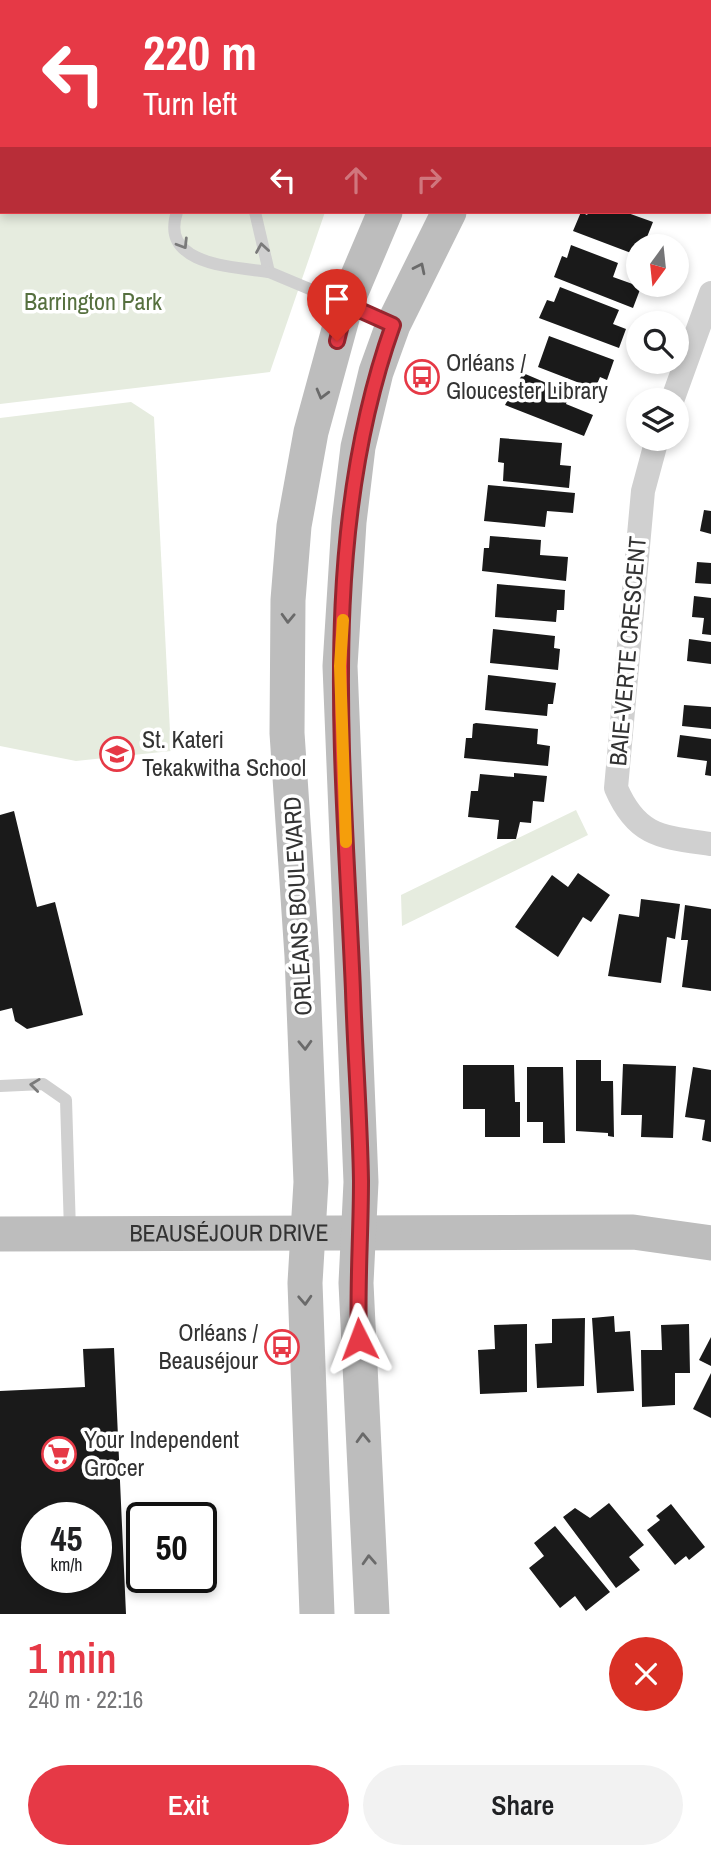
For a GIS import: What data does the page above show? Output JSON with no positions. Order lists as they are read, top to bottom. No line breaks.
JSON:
{"streets":{"main road":["ORLÉANS BOULEVARD","BEAUSÉJOUR DRIVE"],"street":["BAIE-VERTE CRESCENT"]},"crossings":[["ORLÉANS BOULEVARD","BEAUSÉJOUR DRIVE"]],"parks":["Barrington Park"],"places":{"bus stop":["Orléans / Gloucester Library","Orléans / Beauséjour"],"school or university":["St. Kateri Tekakwitha School"],"supermarket":["Your Independent Grocer"]},"north":"bottom","page":{"turn":["220 m","Turn left"],"speed":"45 km/h","limit":"50","heading":["1 min","240 m · 22:16"],"buttons":["Exit","Share"]}}
